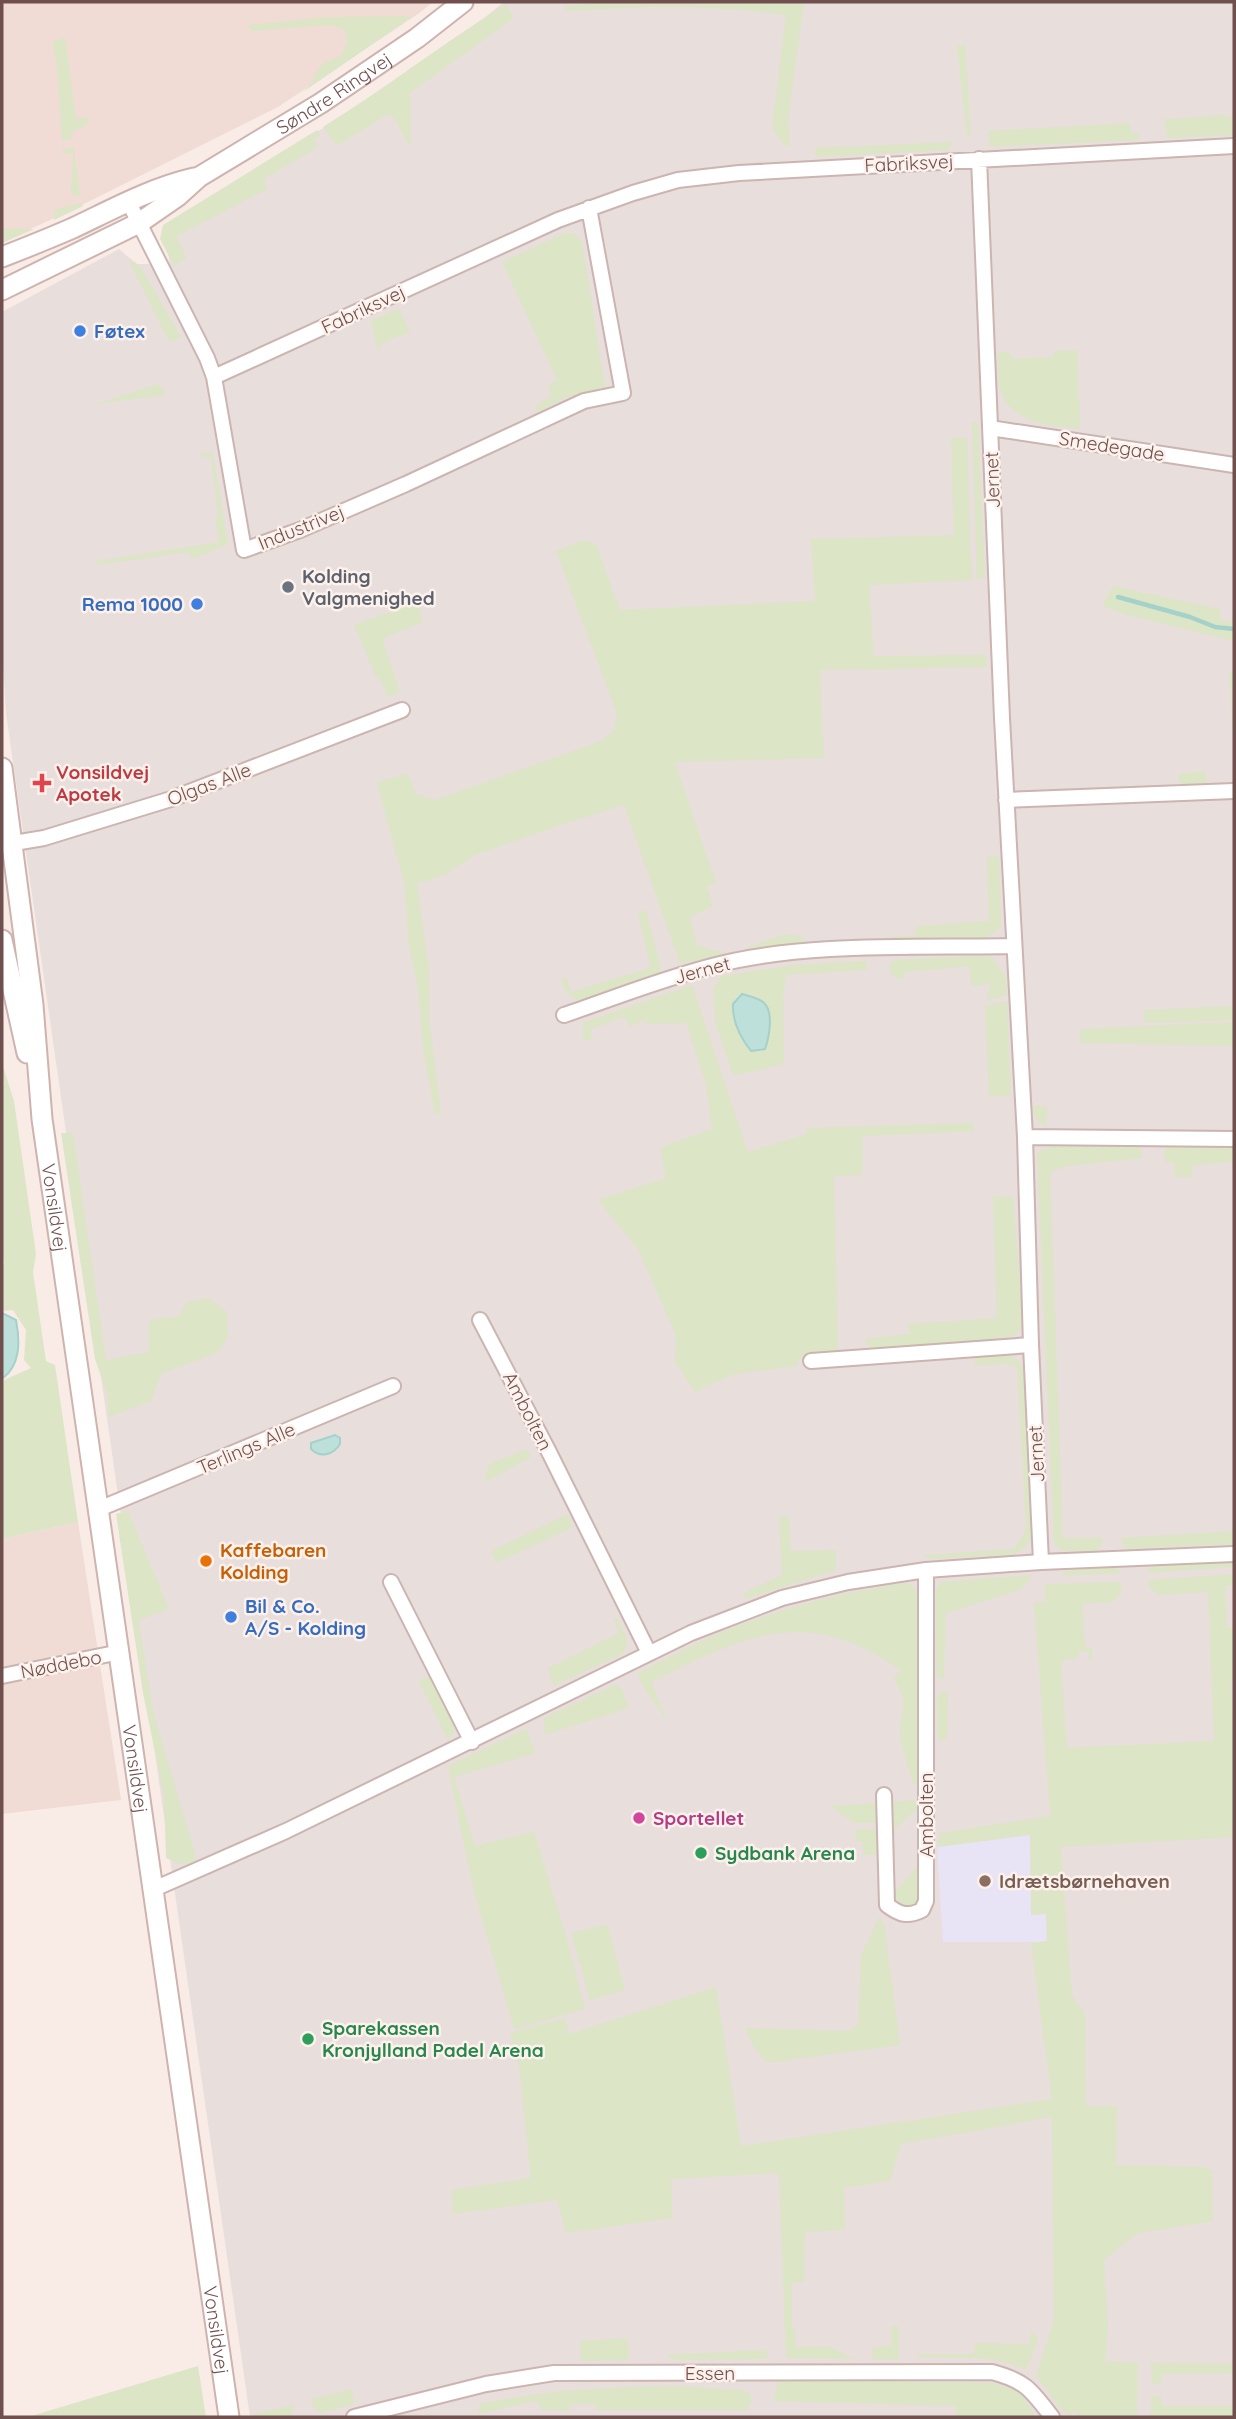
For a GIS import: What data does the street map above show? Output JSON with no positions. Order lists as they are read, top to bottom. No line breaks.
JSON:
{"streets":{"main road":["Søndre Ringvej","Vonsildvej"],"street":["Fabriksvej","Smedegade","Jernet","Industrivej","Olgas Alle","Ambolten","Terlings Alle","Nøddebo","Essen"]},"crossings":[["Søndre Ringvej","Industrivej"],["Fabriksvej","Jernet"],["Fabriksvej","Industrivej"],["Smedegade","Jernet"],["Olgas Alle","Vonsildvej"],["Vonsildvej","Terlings Alle"],["Vonsildvej","Nøddebo"]],"places":{"other":["Føtex","Kolding Valgmenighed","Rema 1000","Kaffebaren Kolding","Bil & Co. A/S - Kolding","Sportellet","Sydbank Arena","Idrætsbørnehaven","Sparekassen Kronjylland Padel Arena"],"health":["Vonsildvej Apotek"]}}
